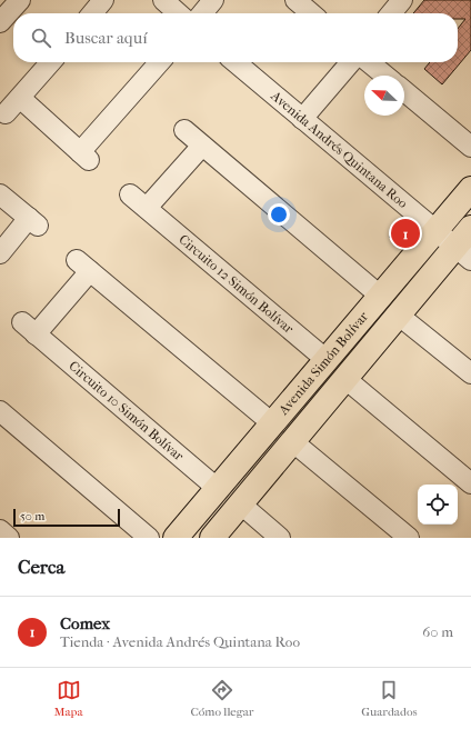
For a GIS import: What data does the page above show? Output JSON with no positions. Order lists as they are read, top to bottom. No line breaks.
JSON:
{"streets":{"main road":["Avenida Simón Bolívar"],"street":["Avenida Andrés Quintana Roo","Circuito 12 Simón Bolívar","Circuito 10 Simón Bolívar"]},"crossings":[["Avenida Andrés Quintana Roo","Avenida Simón Bolívar"],["Circuito 12 Simón Bolívar","Avenida Simón Bolívar"],["Avenida Simón Bolívar","Circuito 10 Simón Bolívar"]],"scale_bar":"50 m","north":"top left","page":{"search":"Buscar aquí","pins":"1","scale":"50 m","heading":"Cerca","list":[{"mark":"1","name":"Comex","note":"Tienda · Avenida Andrés Quintana Roo","value":"60 m"}],"nav":["Mapa","Cómo llegar","Guardados"]}}
